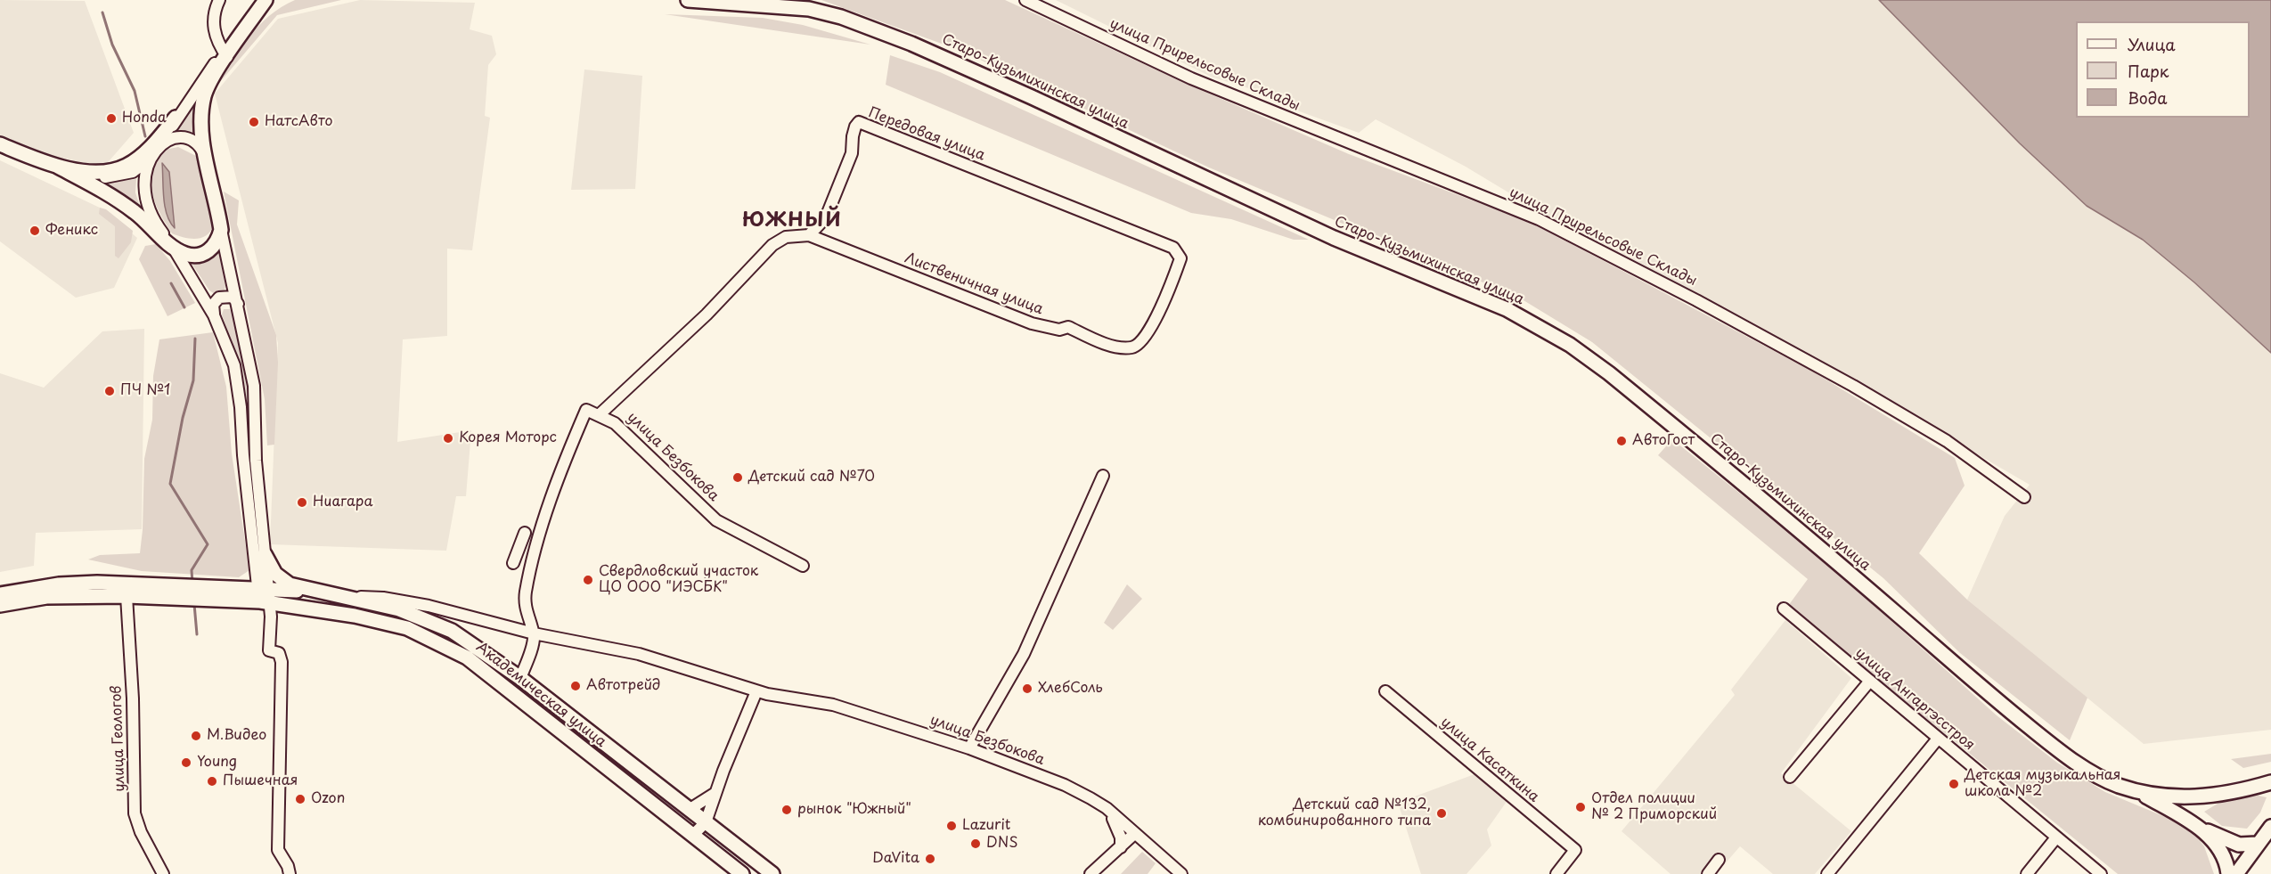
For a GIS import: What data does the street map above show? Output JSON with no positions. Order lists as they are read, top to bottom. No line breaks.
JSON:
{"streets":{"main road":["Старо-Кузьмихинская улица","Академическая улица"],"street":["улица Прирельсовые Склады","Передовая улица","Лиственичная улица","улица Безбокова","улица Ангаргэсстроя","улица Геологов","улица Касаткина"]},"crossings":[["Передовая улица","Лиственичная улица"],["Академическая улица","улица Геологов"]],"districts":["ЮЖНЫЙ"],"places":["Honda","НатсАвто","Феникс","ПЧ №1","Корея Моторс","АвтоГост","Детский сад №70","Ниагара","Свердловский участок ЦО ООО \"ИЭСБК\"","Автотрейд","ХлебСоль","М.Видео","Young","Пышечная","Детская музыкальная школа №2","Ozon","Отдел полиции № 2 Приморский","рынок \"Южный\"","Детский сад №132, комбинированного типа","Lazurit","DNS","DaVita"],"legend":["Улица","Парк","Вода"]}
